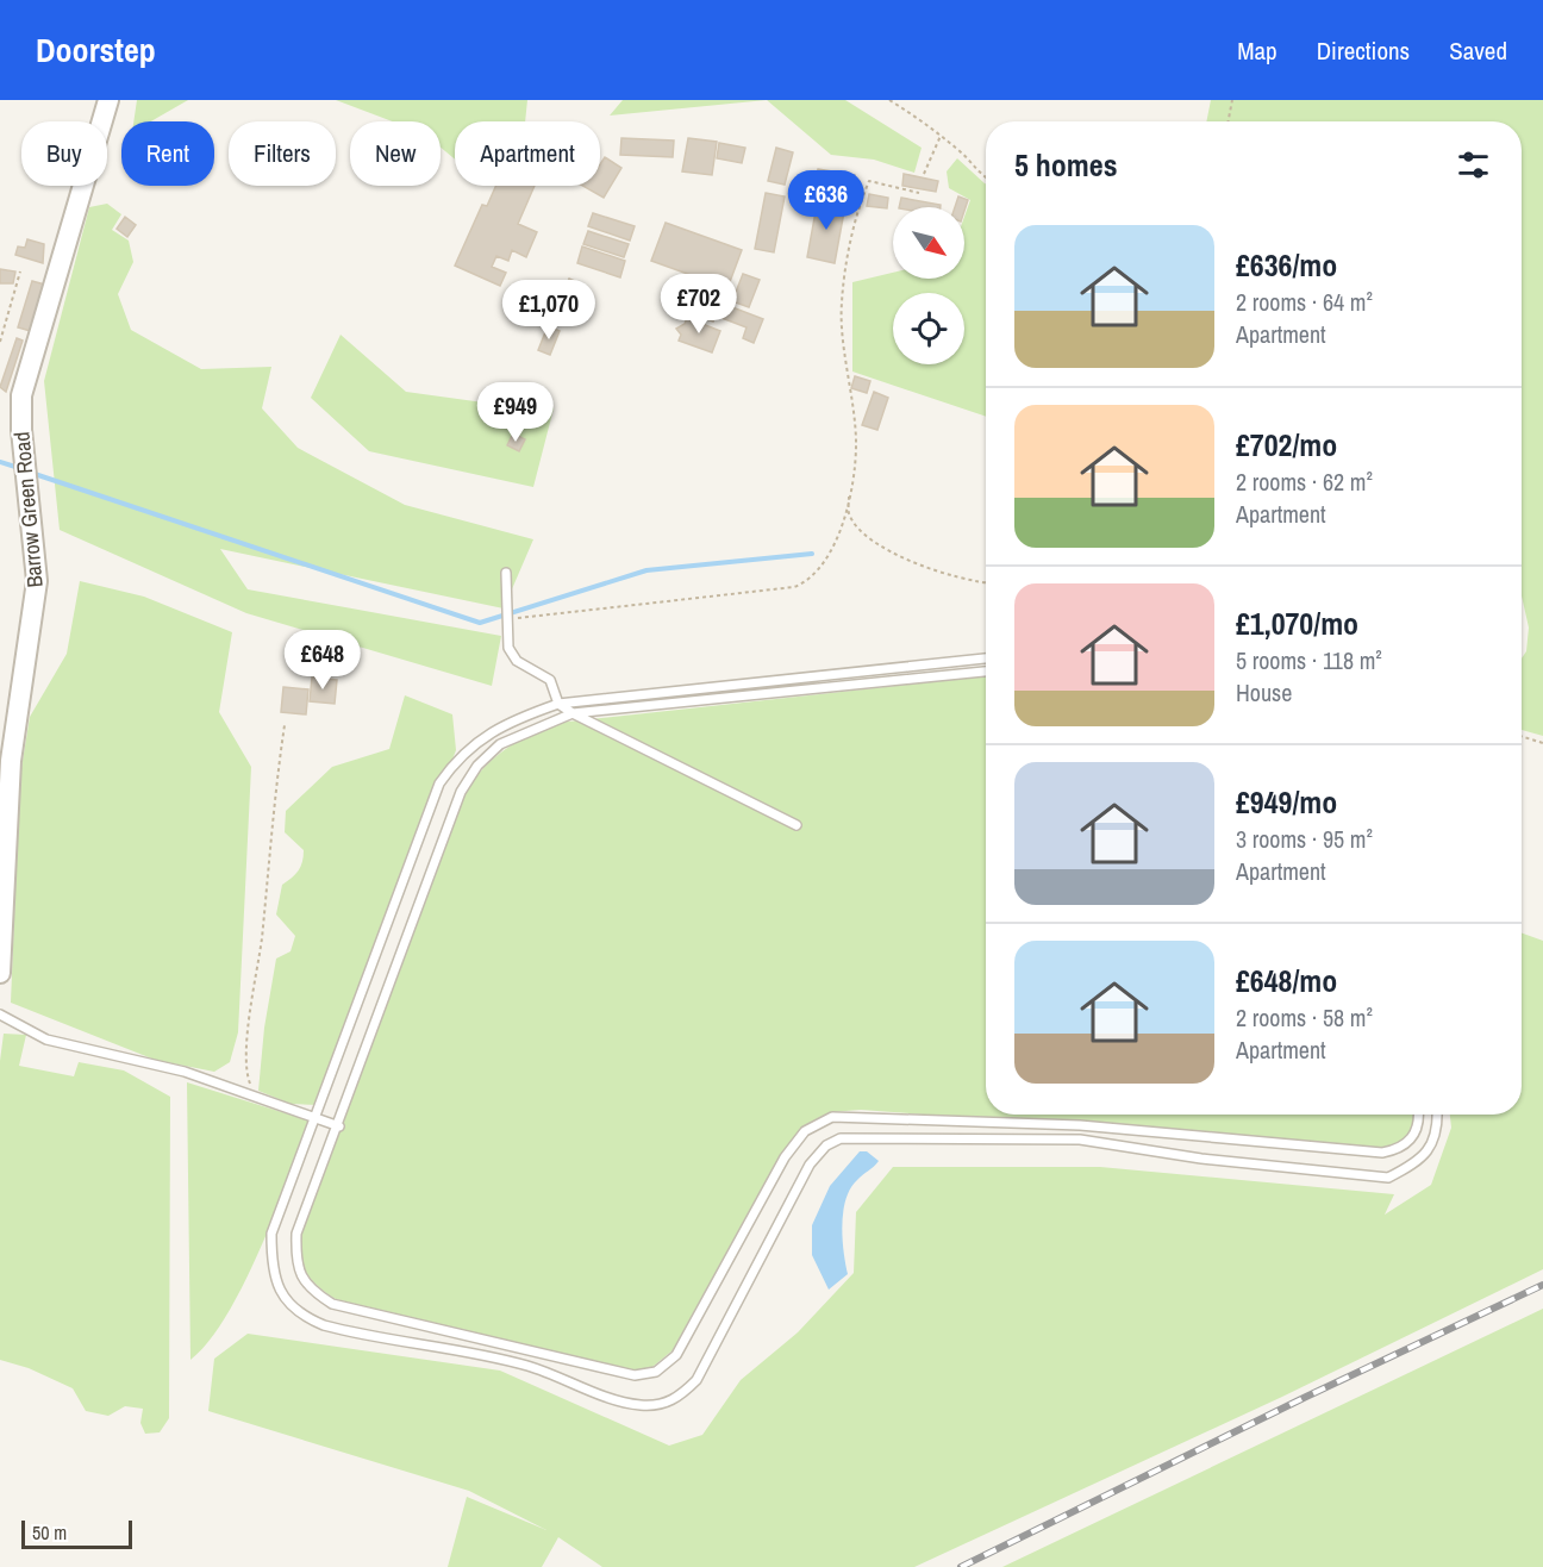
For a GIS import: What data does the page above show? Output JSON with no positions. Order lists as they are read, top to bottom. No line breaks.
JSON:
{"streets":{"street":["Barrow Green Road"]},"scale_bar":"50 m","north":"bottom right","page":{"header":"Doorstep","nav":["Map","Directions","Saved"],"chip":["Buy","Rent","Filters","New","Apartment"],"heading":"5 homes","price":["£636","£702","£1,070","£949","£648"],"list":[{"name":"£636/mo","note":"2 rooms · 64 m² · Apartment"},{"name":"£702/mo","note":"2 rooms · 62 m² · Apartment"},{"name":"£1,070/mo","note":"5 rooms · 118 m² · House"},{"name":"£949/mo","note":"3 rooms · 95 m² · Apartment"},{"name":"£648/mo","note":"2 rooms · 58 m² · Apartment"}],"scale":"50 m"}}
